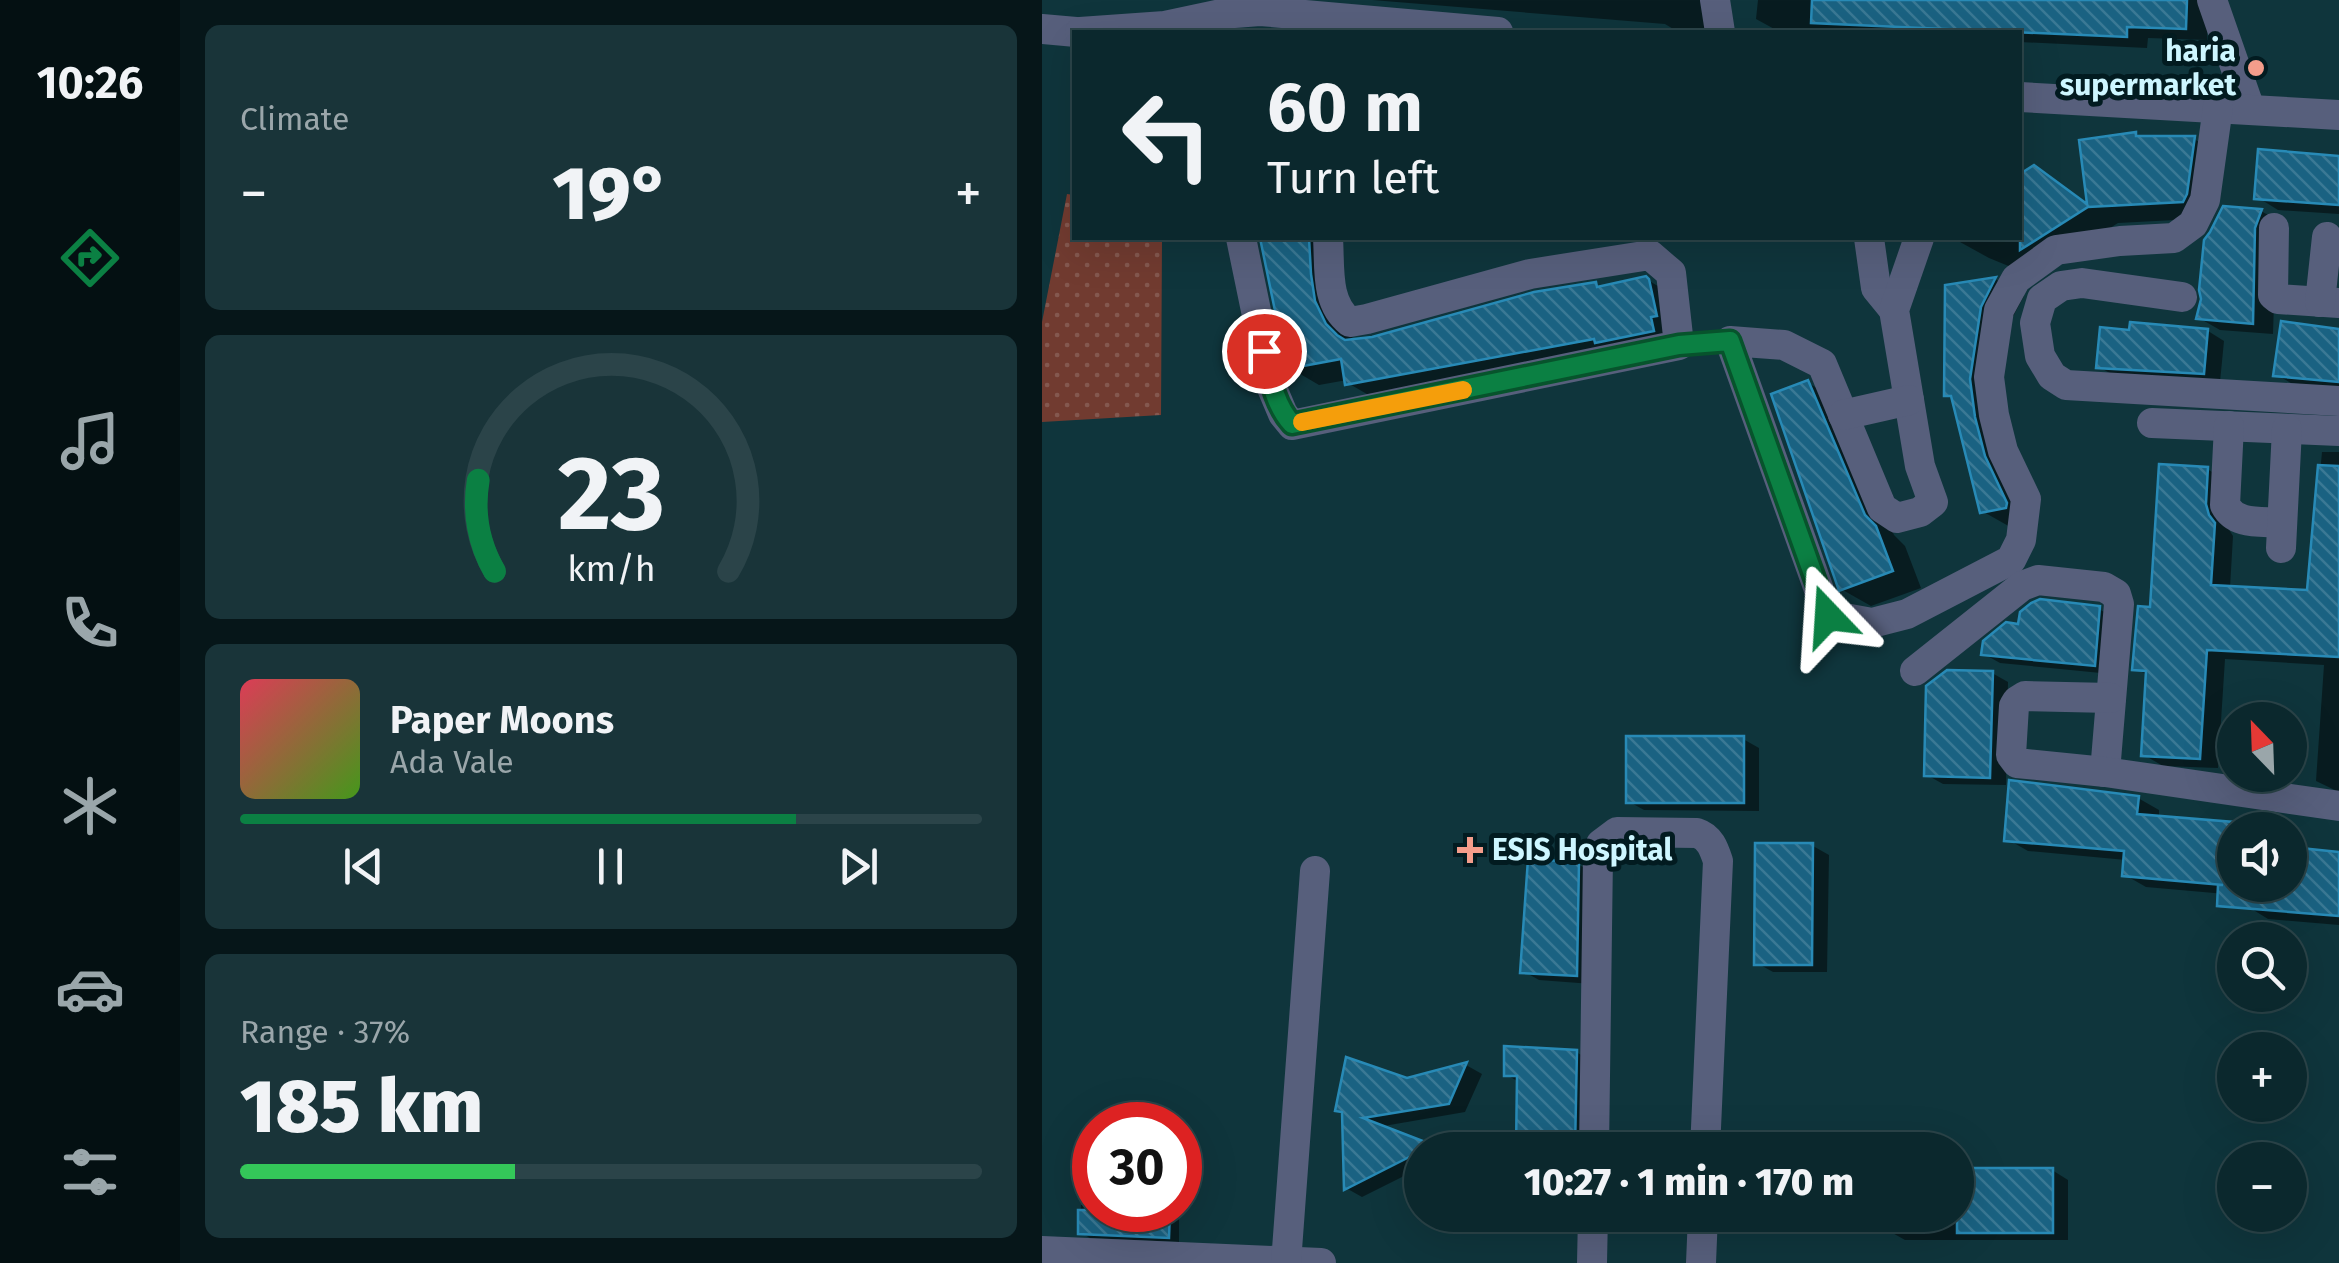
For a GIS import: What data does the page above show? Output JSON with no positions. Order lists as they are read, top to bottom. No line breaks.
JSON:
{"places":{"other":["haria supermarket"],"health":["ESIS Hospital"]},"north":"top left","page":{"tabs":"10:26","tile":["Climate",["Range · 37%","185 km"]],"turn":["60 m","Turn left"],"heat":["−","19°","+"],"song":["Paper Moons","Ada Vale"],"map_buttons":["+","−"],"limit":"30","trip":"10:27 · 1 min · 170 m","gauge":["23","km/h"]}}
